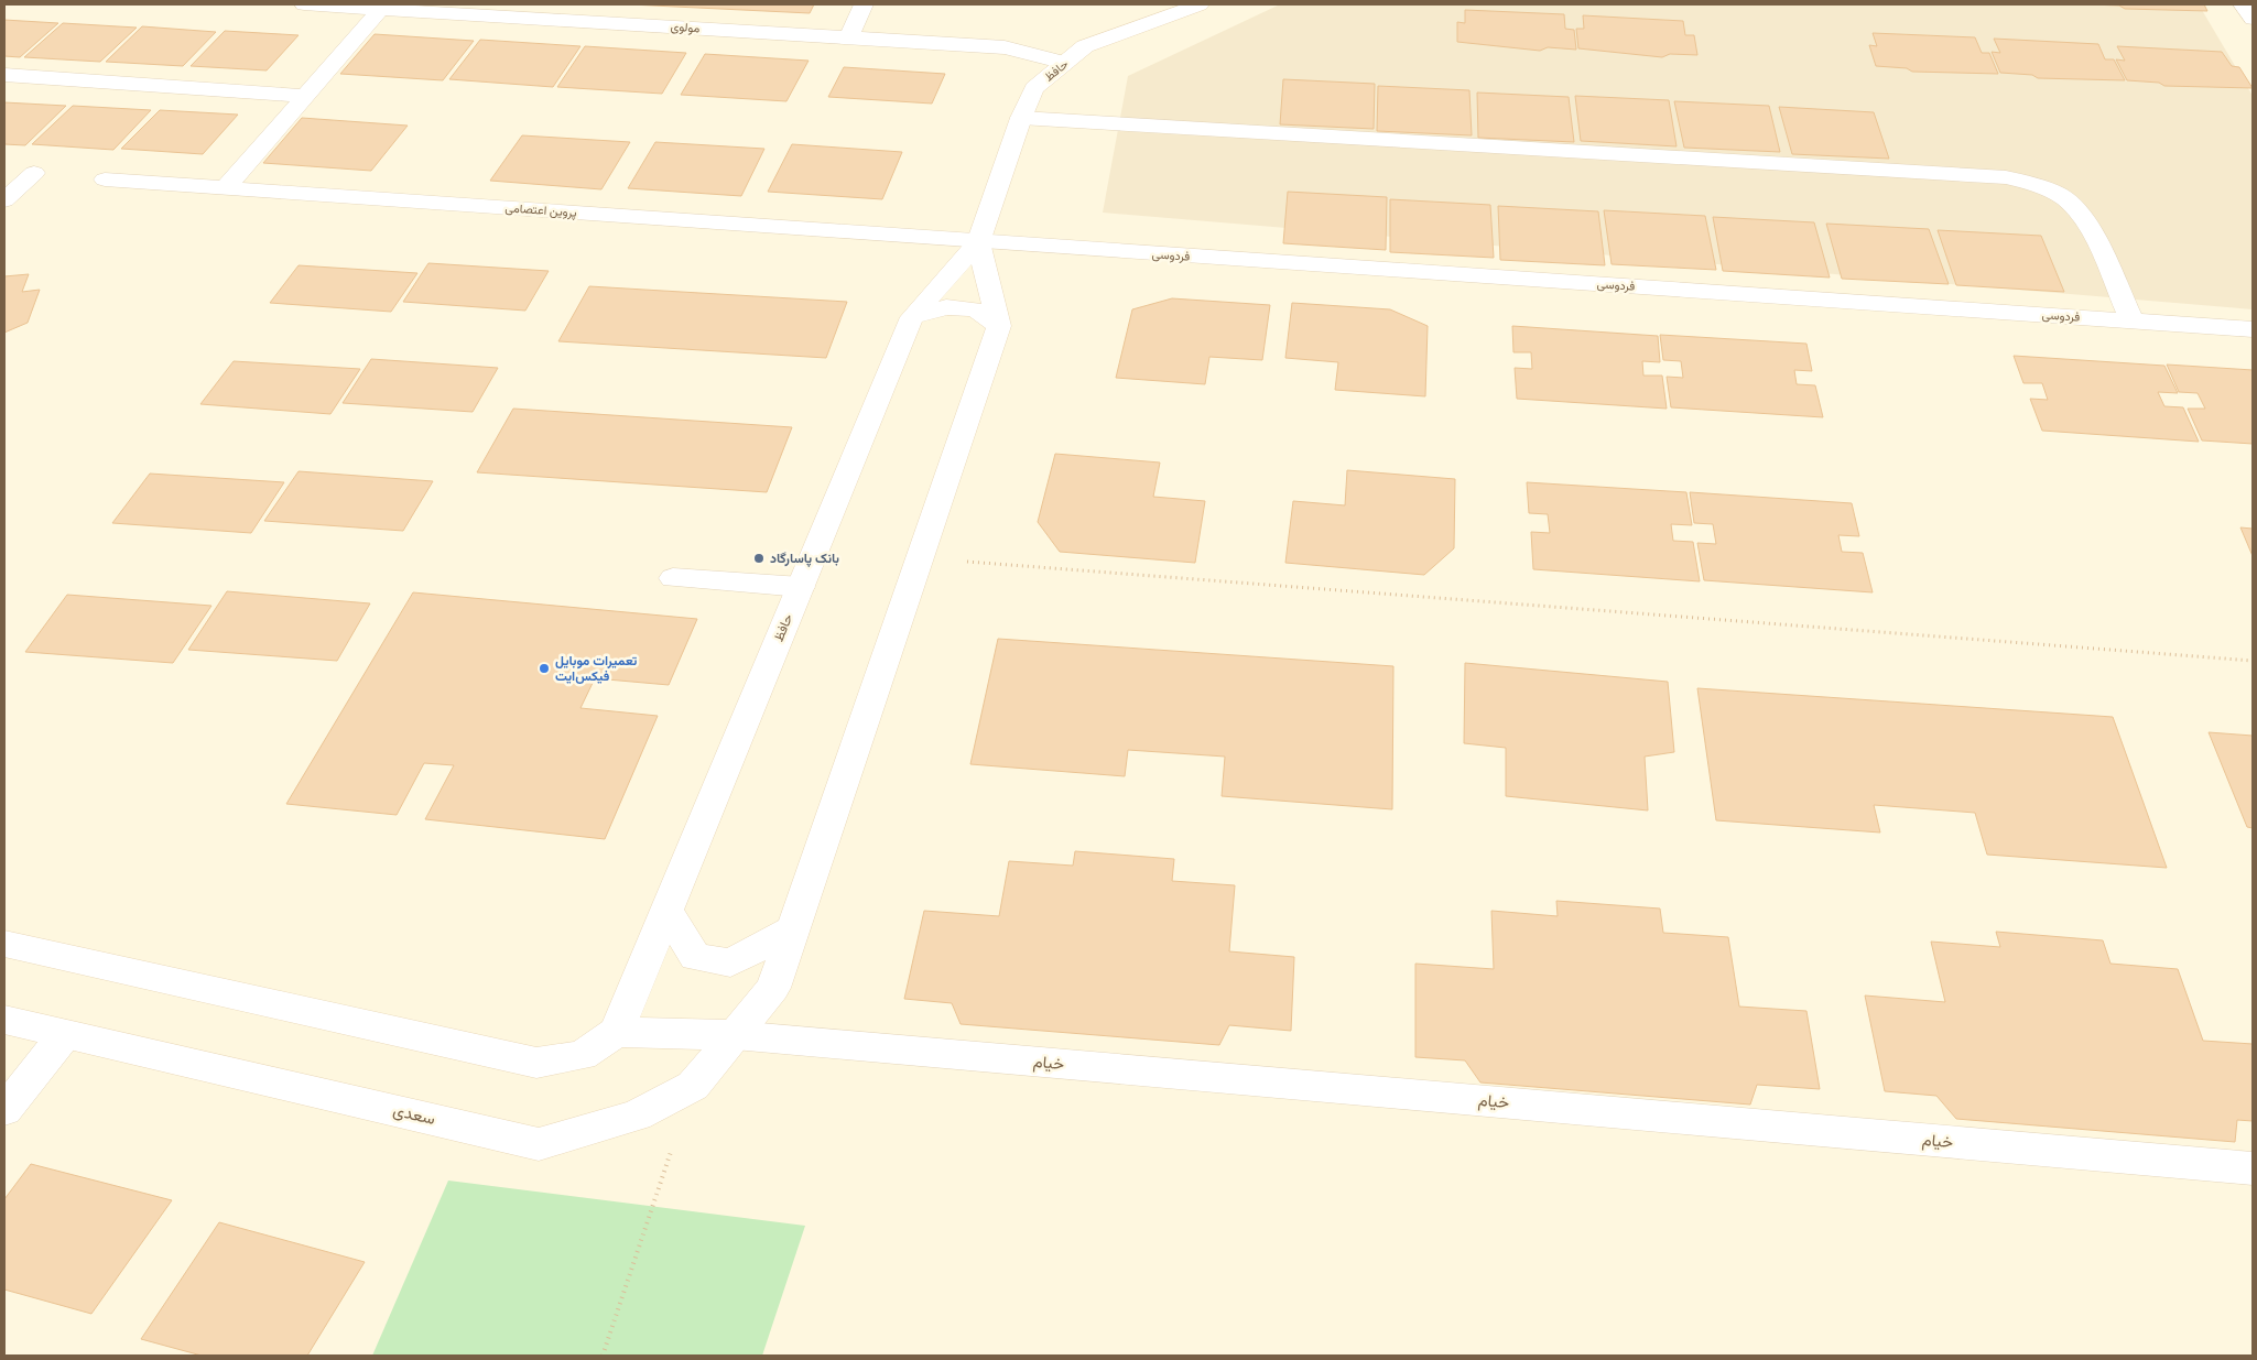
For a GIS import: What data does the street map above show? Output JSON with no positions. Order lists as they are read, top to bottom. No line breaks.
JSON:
{"streets":{"street":["مولوی","حافظ","پروین اعتصامی","فردوسی","خیام","سعدی"]},"crossings":[["مولوی","حافظ"],["حافظ","پروین اعتصامی"],["حافظ","فردوسی"],["حافظ","خیام"],["پروین اعتصامی","فردوسی"],["خیام","سعدی"]],"places":["بانک پاسارگاد","تعمیرات موبایل فیکس‌ایت"]}
